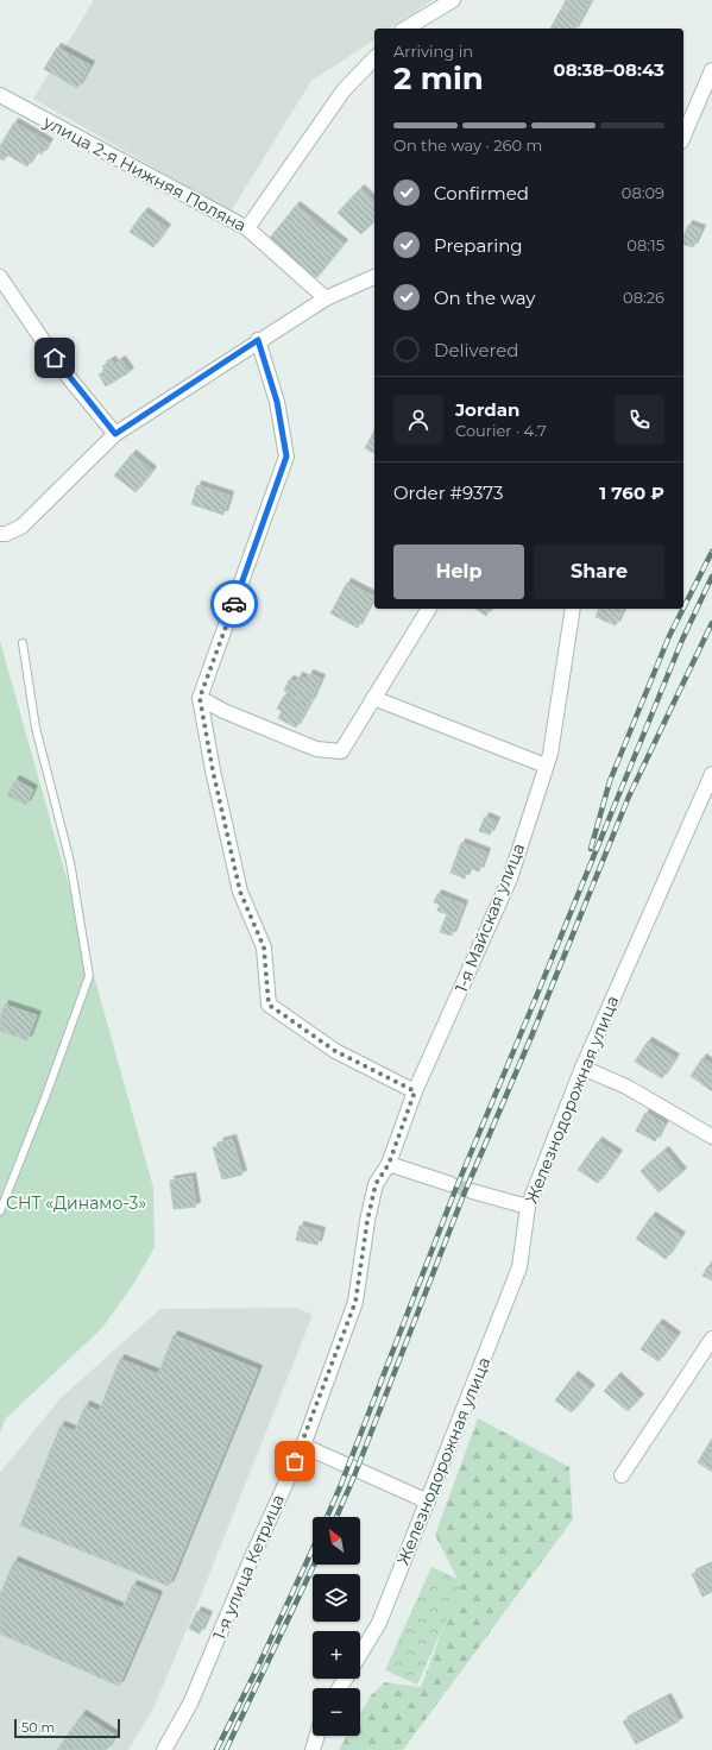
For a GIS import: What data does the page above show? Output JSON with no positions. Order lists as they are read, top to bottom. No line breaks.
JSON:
{"streets":{"street":["улица 2-я Нижняя Поляна","1-я Майская улица","Железнодорожная улица","1-я улица Кетрица"]},"crossings":[["1-я Майская улица","1-я улица Кетрица"]],"parks":["СНТ «Динамо-3»"],"scale_bar":"50 m","north":"top left","page":{"heading":["2 min","Arriving in","08:38–08:43"],"panel":["Jordan","Courier · 4.7","Order #9373","1 760 ₽"],"bar":"On the way · 260 m","list":[["Confirmed","08:09"],["Preparing","08:15"],["On the way","08:26"],"Delivered"],"buttons":["Help","Share"],"map_buttons":["+","−"],"scale":"50 m"}}
